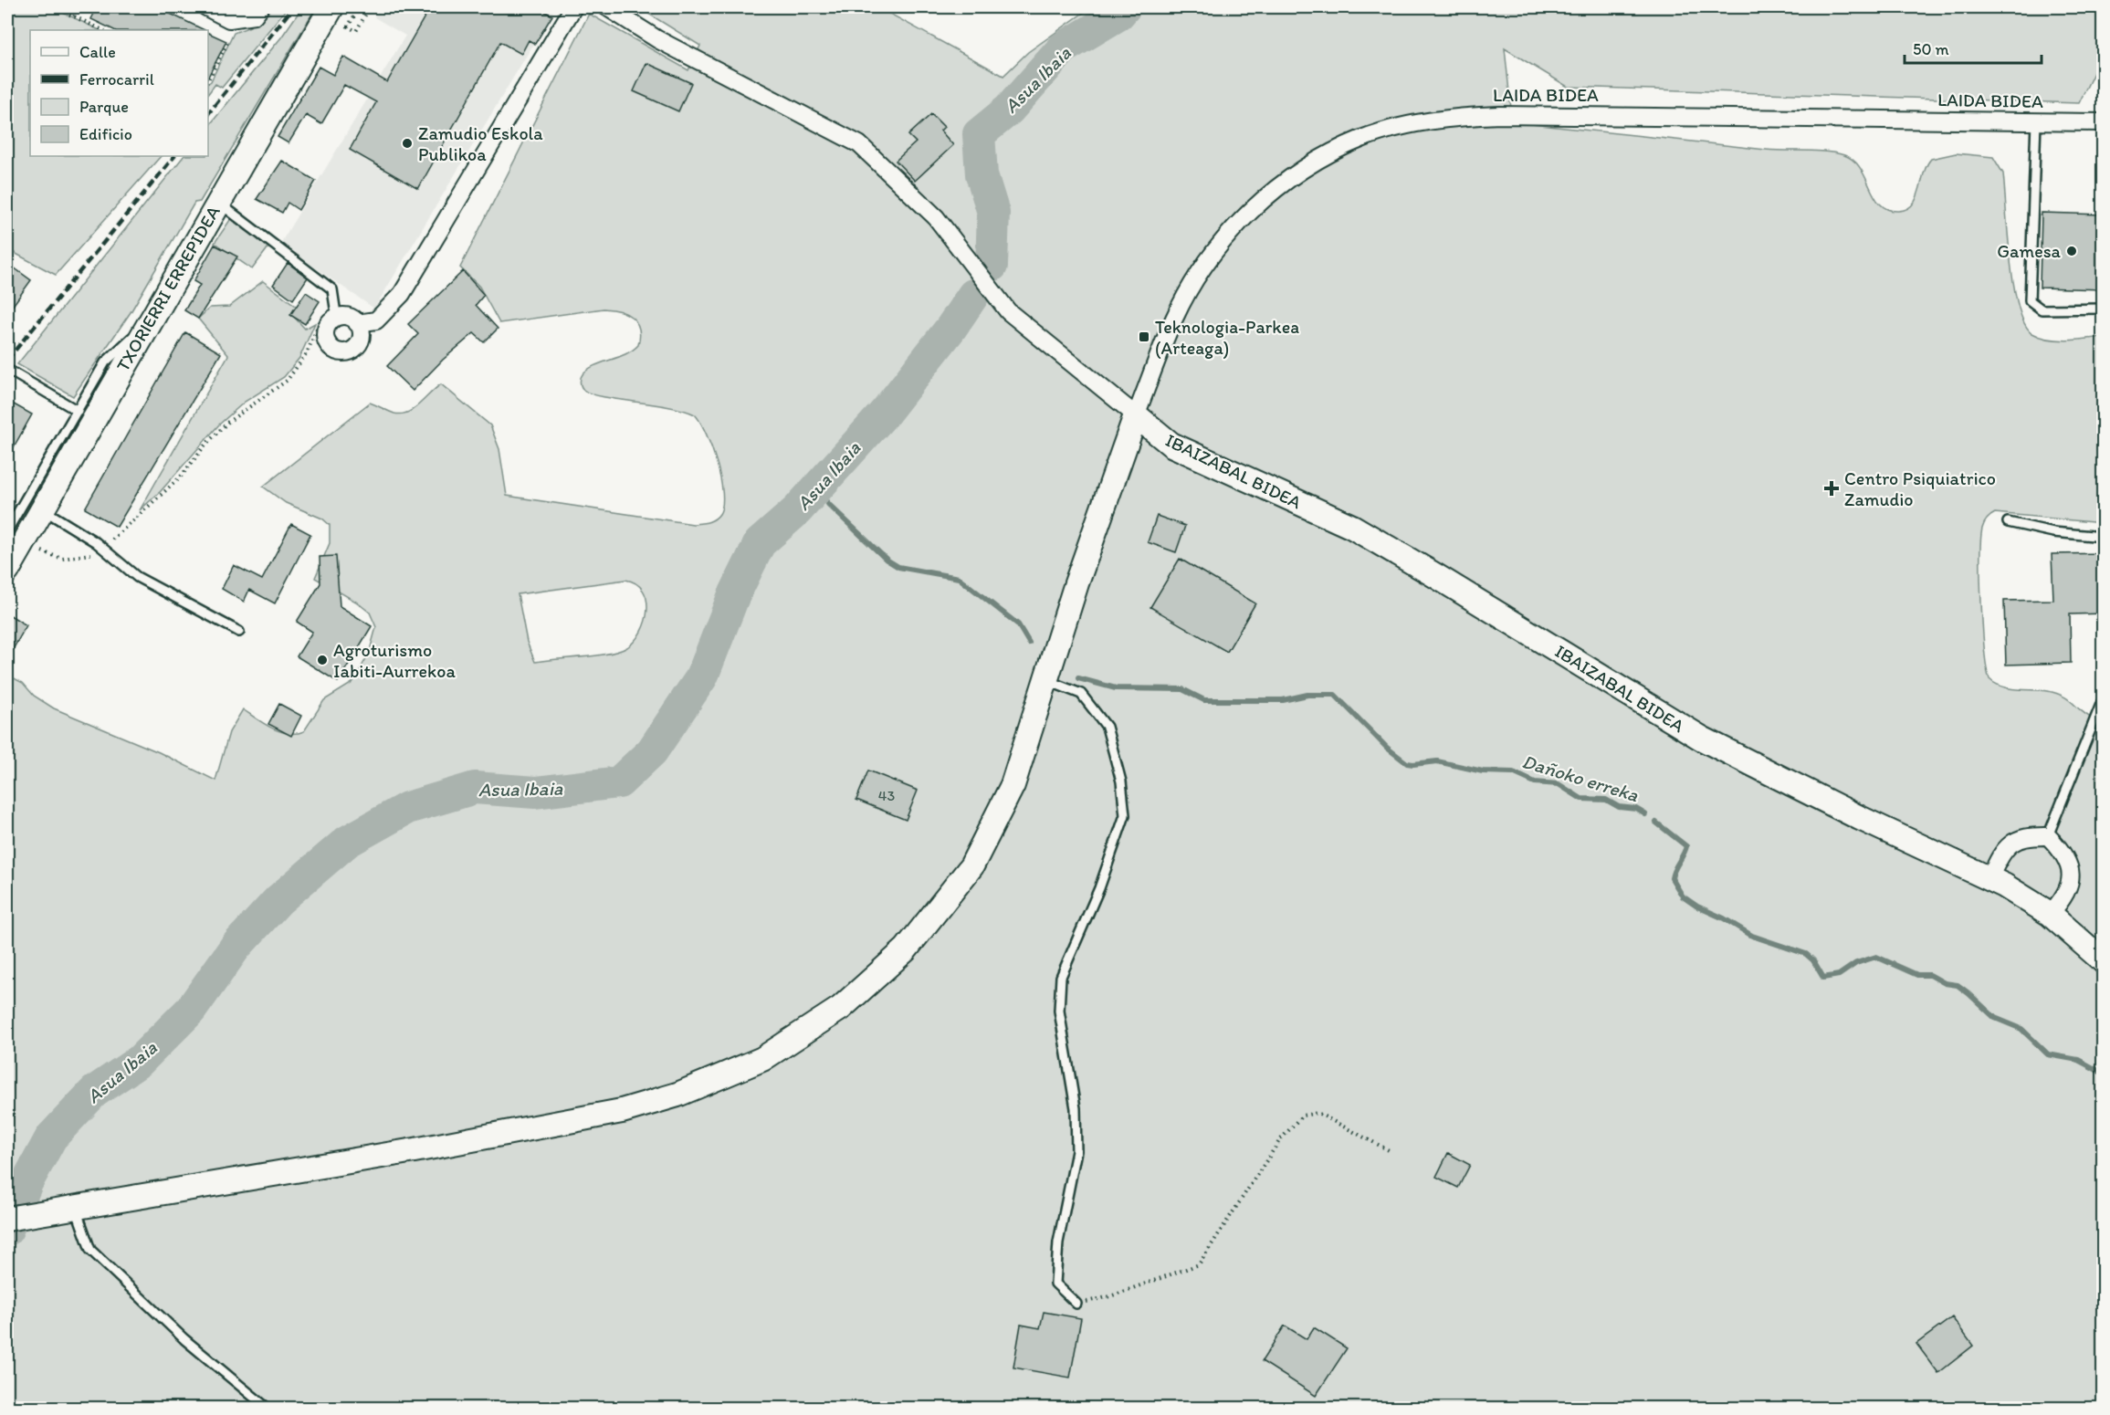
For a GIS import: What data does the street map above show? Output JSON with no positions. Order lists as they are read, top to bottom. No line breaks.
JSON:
{"streets":{"street":["LAIDA BIDEA","TXORIERRI ERREPIDEA","IBAIZABAL BIDEA"]},"crossings":[["LAIDA BIDEA","IBAIZABAL BIDEA"]],"water":["Asua Ibaia","Dañoko erreka"],"places":{"other":["Zamudio Eskola Publikoa","Gamesa","Agroturismo Iabiti-Aurrekoa"],"transit":["Teknologia-Parkea (Arteaga)"],"health":["Centro Psiquiatrico Zamudio"]},"house_numbers":["43"],"legend":["Calle","Ferrocarril","Parque","Edificio"],"scale_bar":"50 m"}
